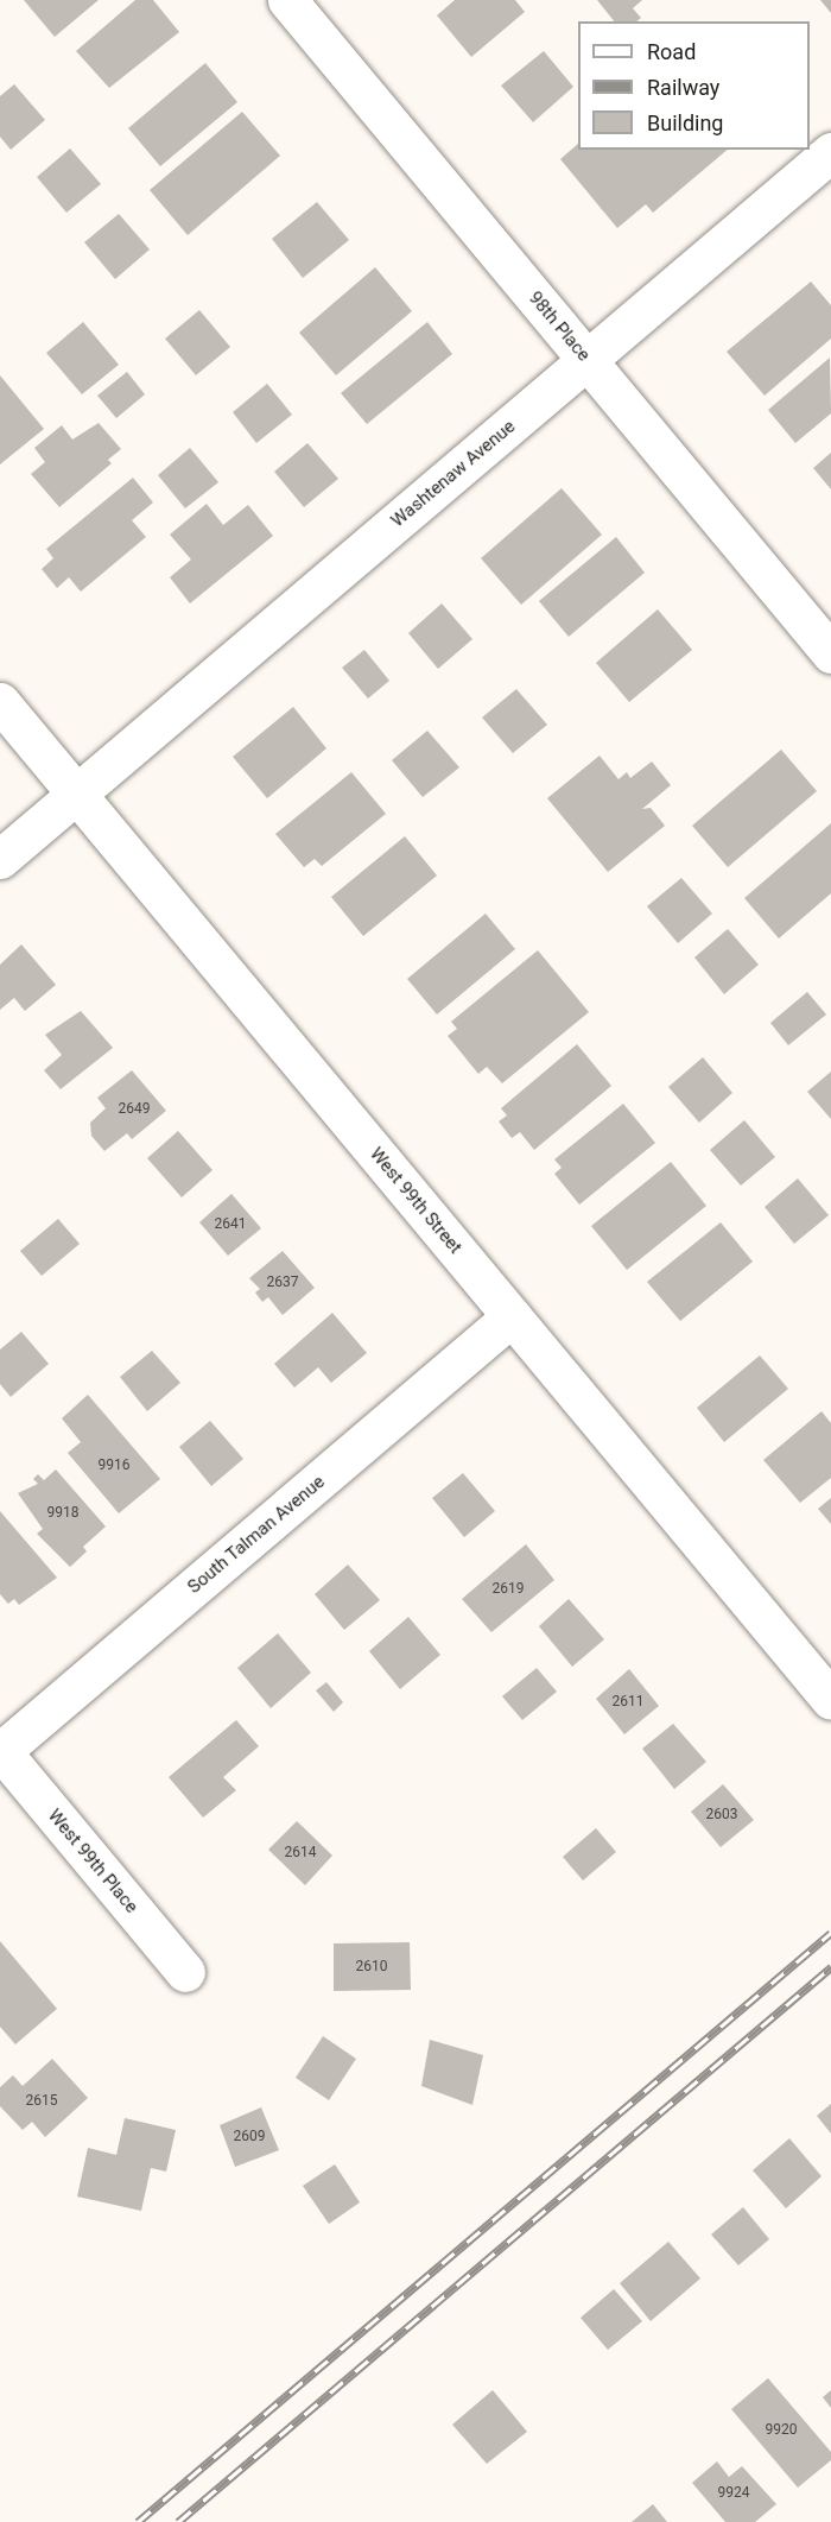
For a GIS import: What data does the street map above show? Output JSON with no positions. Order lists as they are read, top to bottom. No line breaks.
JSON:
{"streets":{"street":["98th Place","Washtenaw Avenue","West 99th Street","South Talman Avenue","West 99th Place"]},"crossings":[["98th Place","Washtenaw Avenue"],["Washtenaw Avenue","West 99th Street"],["West 99th Street","South Talman Avenue"],["South Talman Avenue","West 99th Place"]],"house_numbers":["2649","2641","2637","9916","9918","2619","2611","2603","2614","2610","2615","2609","9920","9924"],"legend":["Road","Railway","Building"]}
